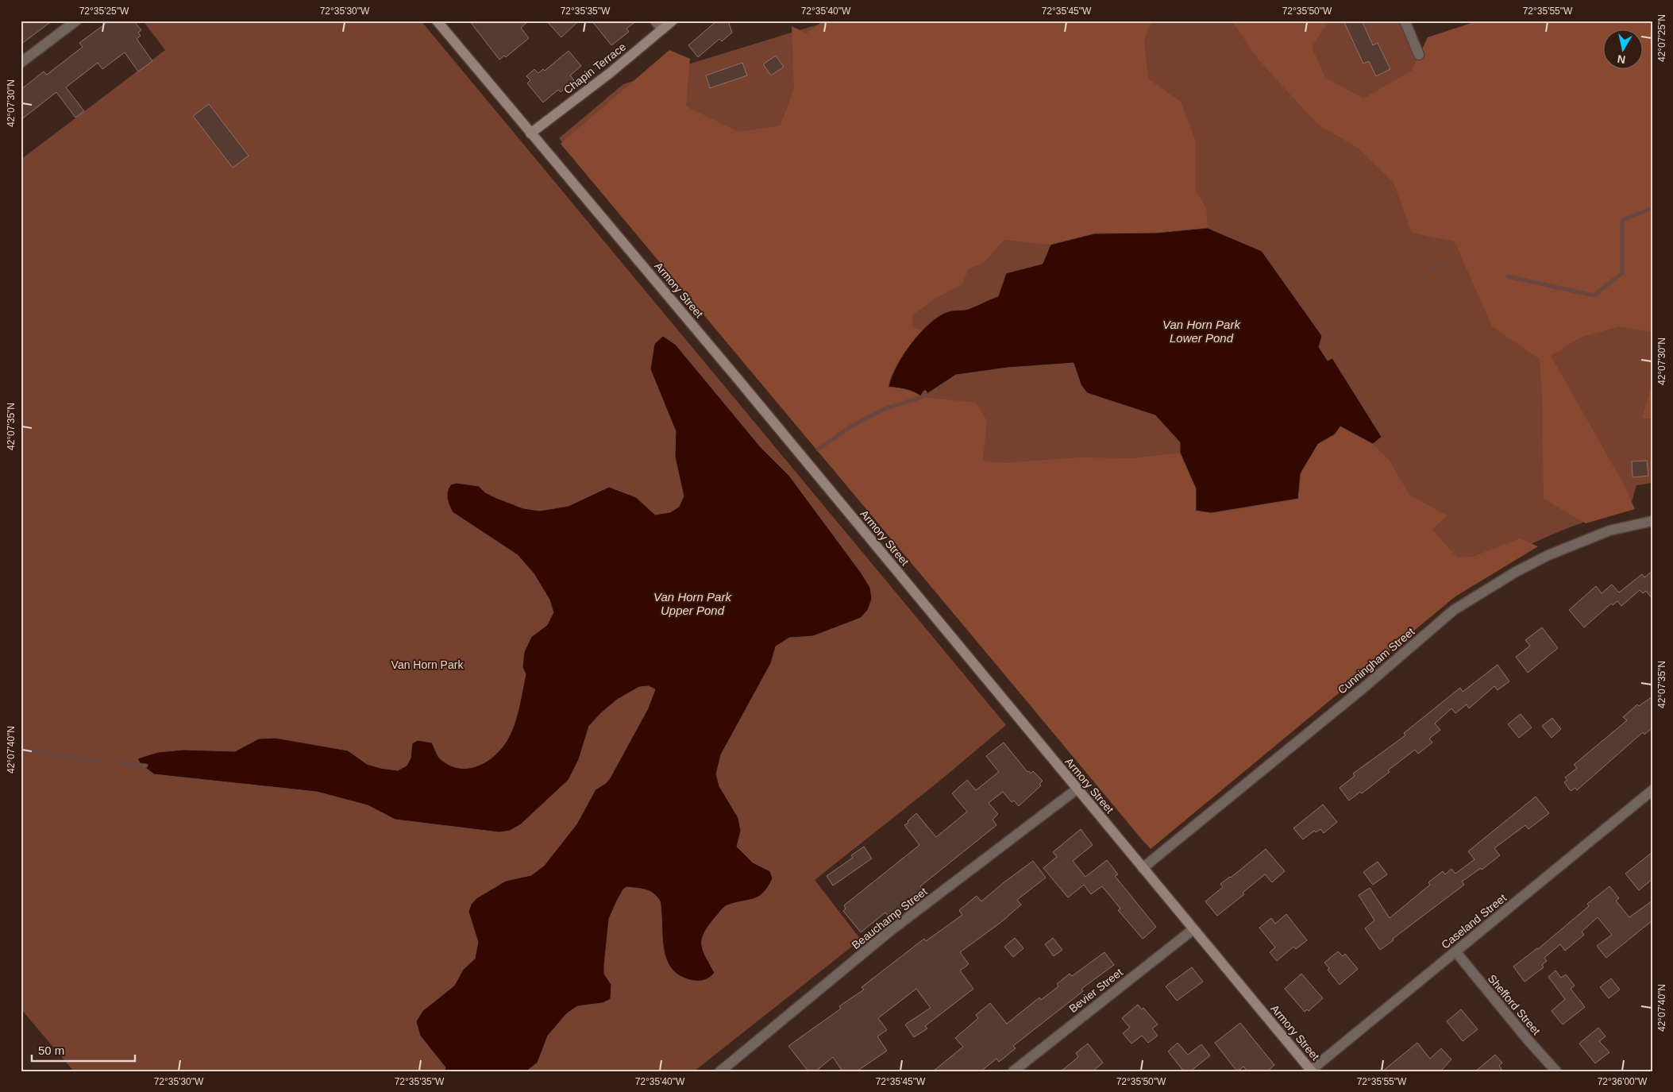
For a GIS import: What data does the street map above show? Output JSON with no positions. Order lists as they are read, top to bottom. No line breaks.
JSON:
{"streets":{"main road":["Chapin Terrace","Armory Street"],"street":["Cunningham Street","Beauchamp Street","Caseland Street","Bevier Street","Shefford Street"]},"crossings":[["Chapin Terrace","Armory Street"],["Armory Street","Cunningham Street"],["Armory Street","Beauchamp Street"],["Armory Street","Caseland Street"],["Armory Street","Bevier Street"],["Caseland Street","Shefford Street"]],"water":["Van Horn Park Lower Pond","Van Horn Park Upper Pond"],"parks":["Van Horn Park"],"scale_bar":"50 m","north":"bottom","coordinates":["72°35'25\"W","72°35'30\"W","72°35'35\"W","72°35'40\"W","72°35'45\"W","72°35'50\"W","72°35'55\"W","42°07'25\"N","42°07'30\"N","42°07'35\"N","42°07'40\"N","72°36'00\"W"]}
